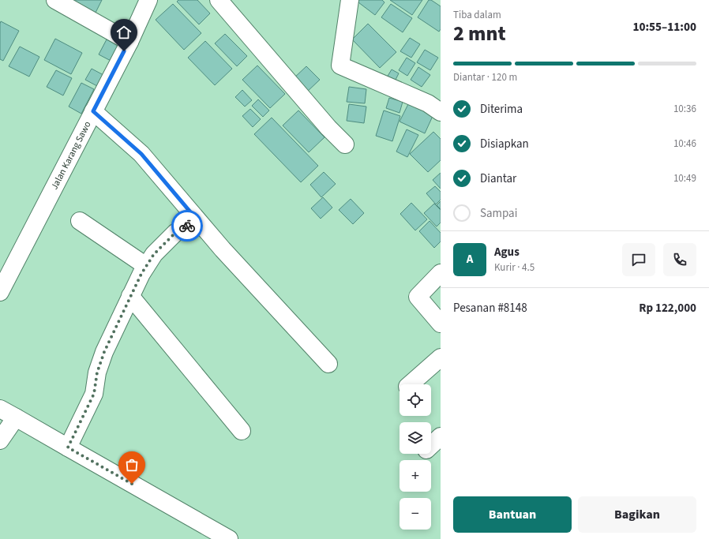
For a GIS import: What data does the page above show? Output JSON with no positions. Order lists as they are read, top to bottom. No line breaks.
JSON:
{"streets":{"street":["Jalan Karang Sawo"]},"page":{"heading":["2 mnt","Tiba dalam","10:55–11:00"],"panel":["Agus","Kurir · 4.5","Pesanan #8148","Rp 122,000"],"bar":"Diantar · 120 m","list":[["Diterima","10:36"],["Disiapkan","10:46"],["Diantar","10:49"],"Sampai"],"round":"A","map_buttons":["+","−"],"buttons":["Bantuan","Bagikan"]}}
